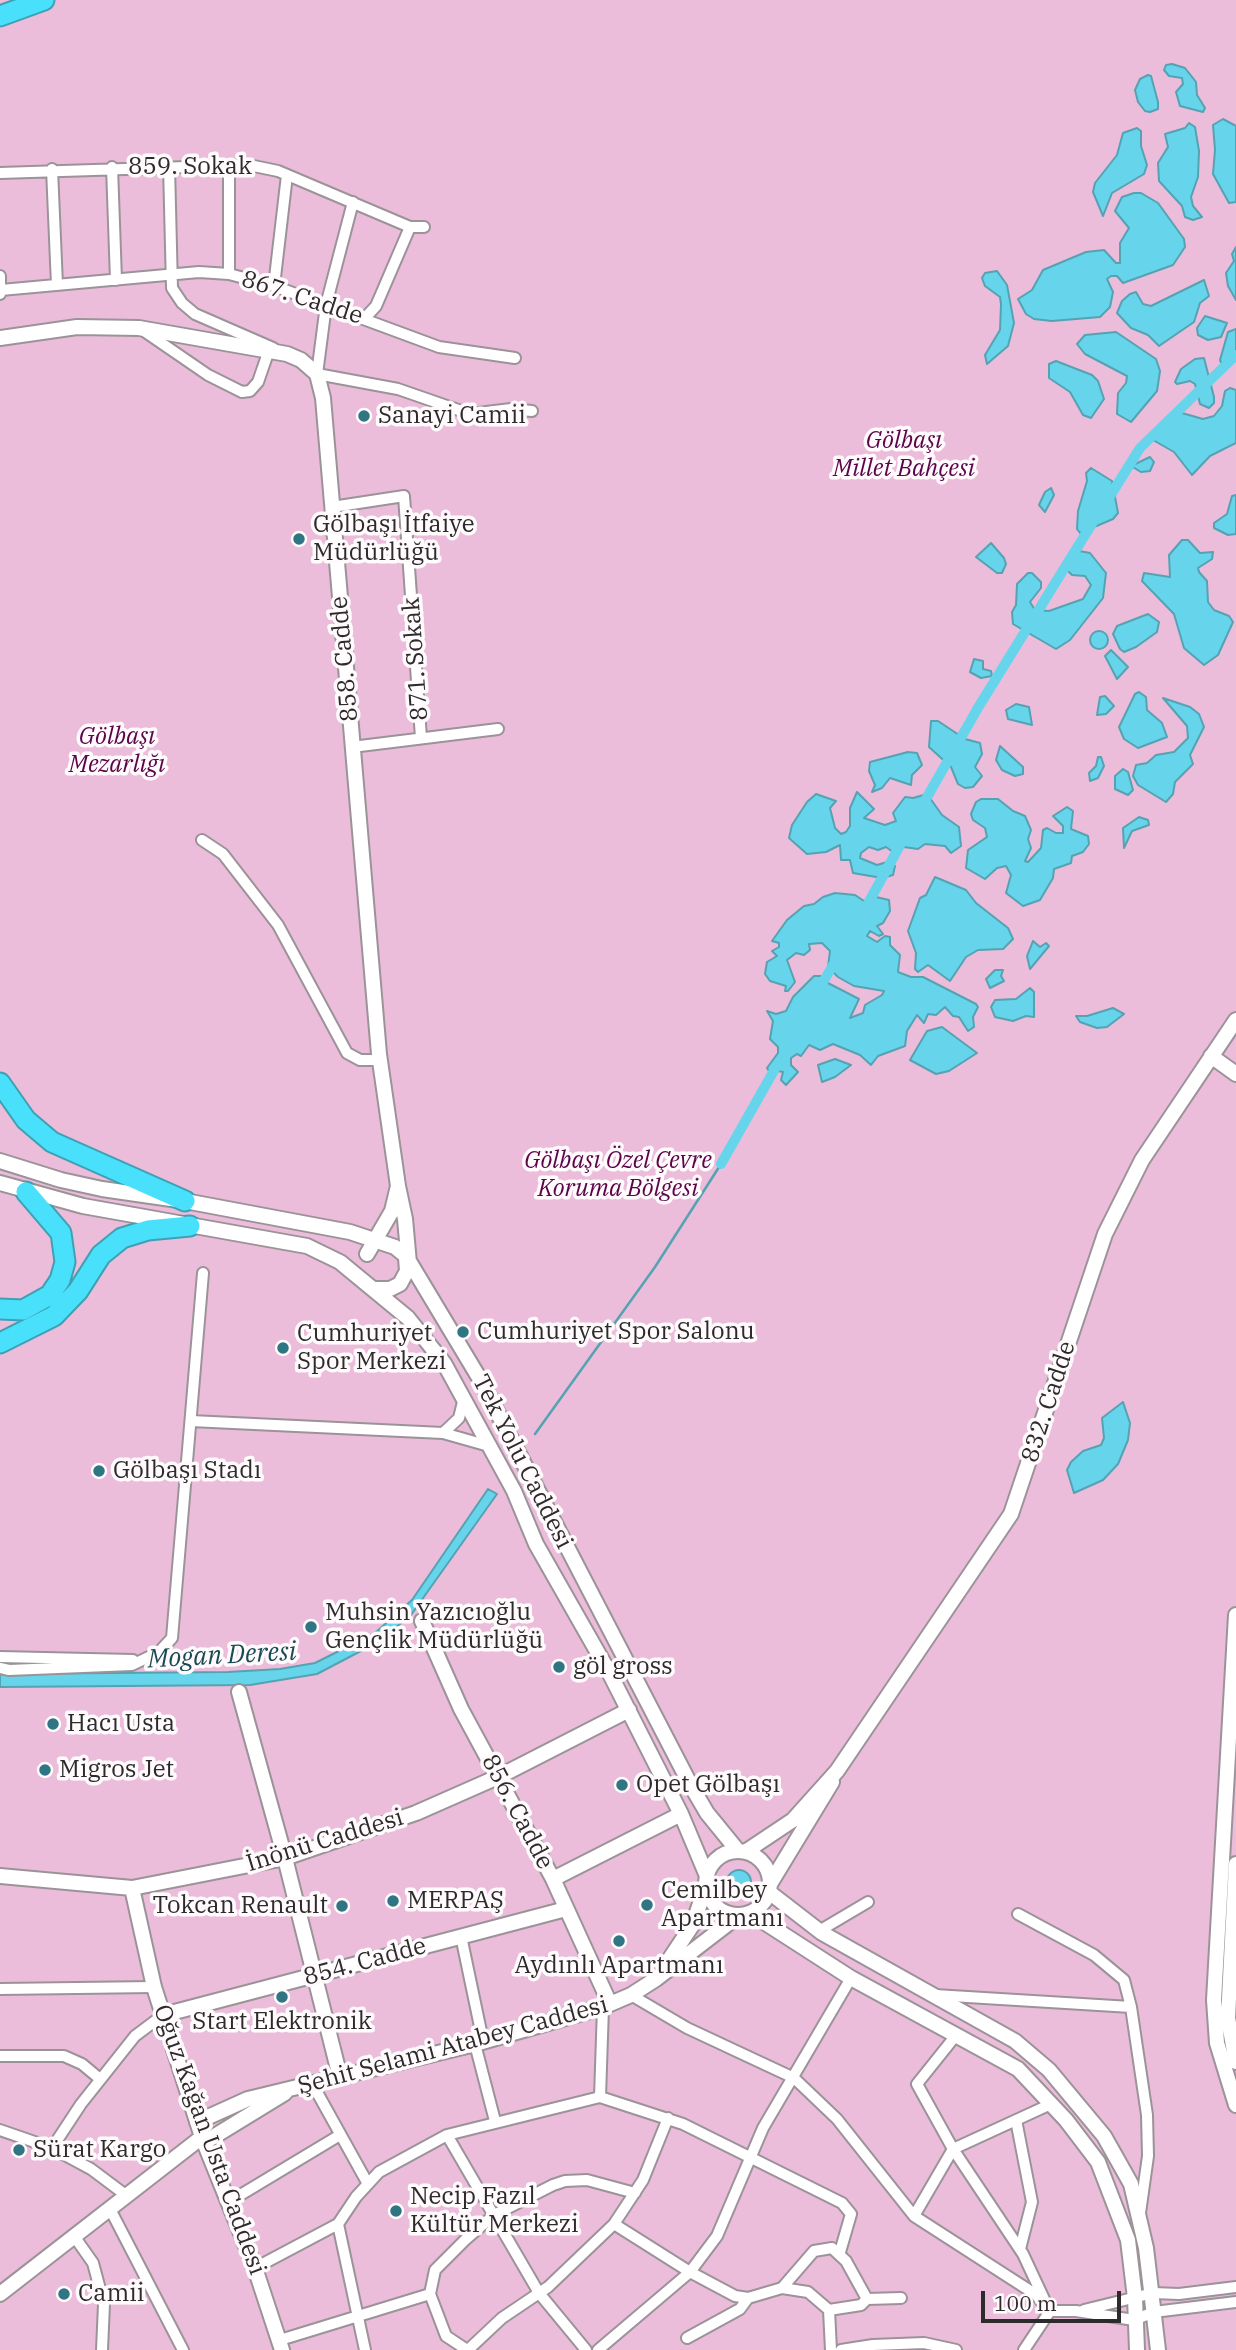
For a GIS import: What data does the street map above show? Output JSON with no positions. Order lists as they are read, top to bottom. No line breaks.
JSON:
{"streets":{"street":["859. Sokak","867. Cadde","858. Cadde","871. Sokak","832. Cadde","Tek Yolu Caddesi","856. Cadde","İnönü Caddesi","854. Cadde","Şehit Selami Atabey Caddesi","Oğuz Kağan Usta Caddesi"]},"crossings":[["858. Cadde","871. Sokak"],["858. Cadde","Tek Yolu Caddesi"],["832. Cadde","Tek Yolu Caddesi"],["832. Cadde","Şehit Selami Atabey Caddesi"],["Tek Yolu Caddesi","İnönü Caddesi"],["Tek Yolu Caddesi","Şehit Selami Atabey Caddesi"],["856. Cadde","İnönü Caddesi"],["856. Cadde","854. Cadde"],["856. Cadde","Şehit Selami Atabey Caddesi"],["İnönü Caddesi","Oğuz Kağan Usta Caddesi"],["854. Cadde","Oğuz Kağan Usta Caddesi"],["Şehit Selami Atabey Caddesi","Oğuz Kağan Usta Caddesi"]],"water":["Mogan Deresi"],"parks":["Gölbaşı Millet Bahçesi","Gölbaşı Mezarlığı","Gölbaşı Özel Çevre Koruma Bölgesi"],"places":["Sanayi Camii","Gölbaşı İtfaiye Müdürlüğü","Cumhuriyet Spor Salonu","Cumhuriyet Spor Merkezi","Gölbaşı Stadı","Muhsin Yazıcıoğlu Gençlik Müdürlüğü","göl gross","Hacı Usta","Migros Jet","Opet Gölbaşı","MERPAŞ","Cemilbey Apartmanı","Tokcan Renault","Aydınlı Apartmanı","Start Elektronik","Sürat Kargo","Necip Fazıl Kültür Merkezi","Camii"],"scale_bar":"100 m"}
